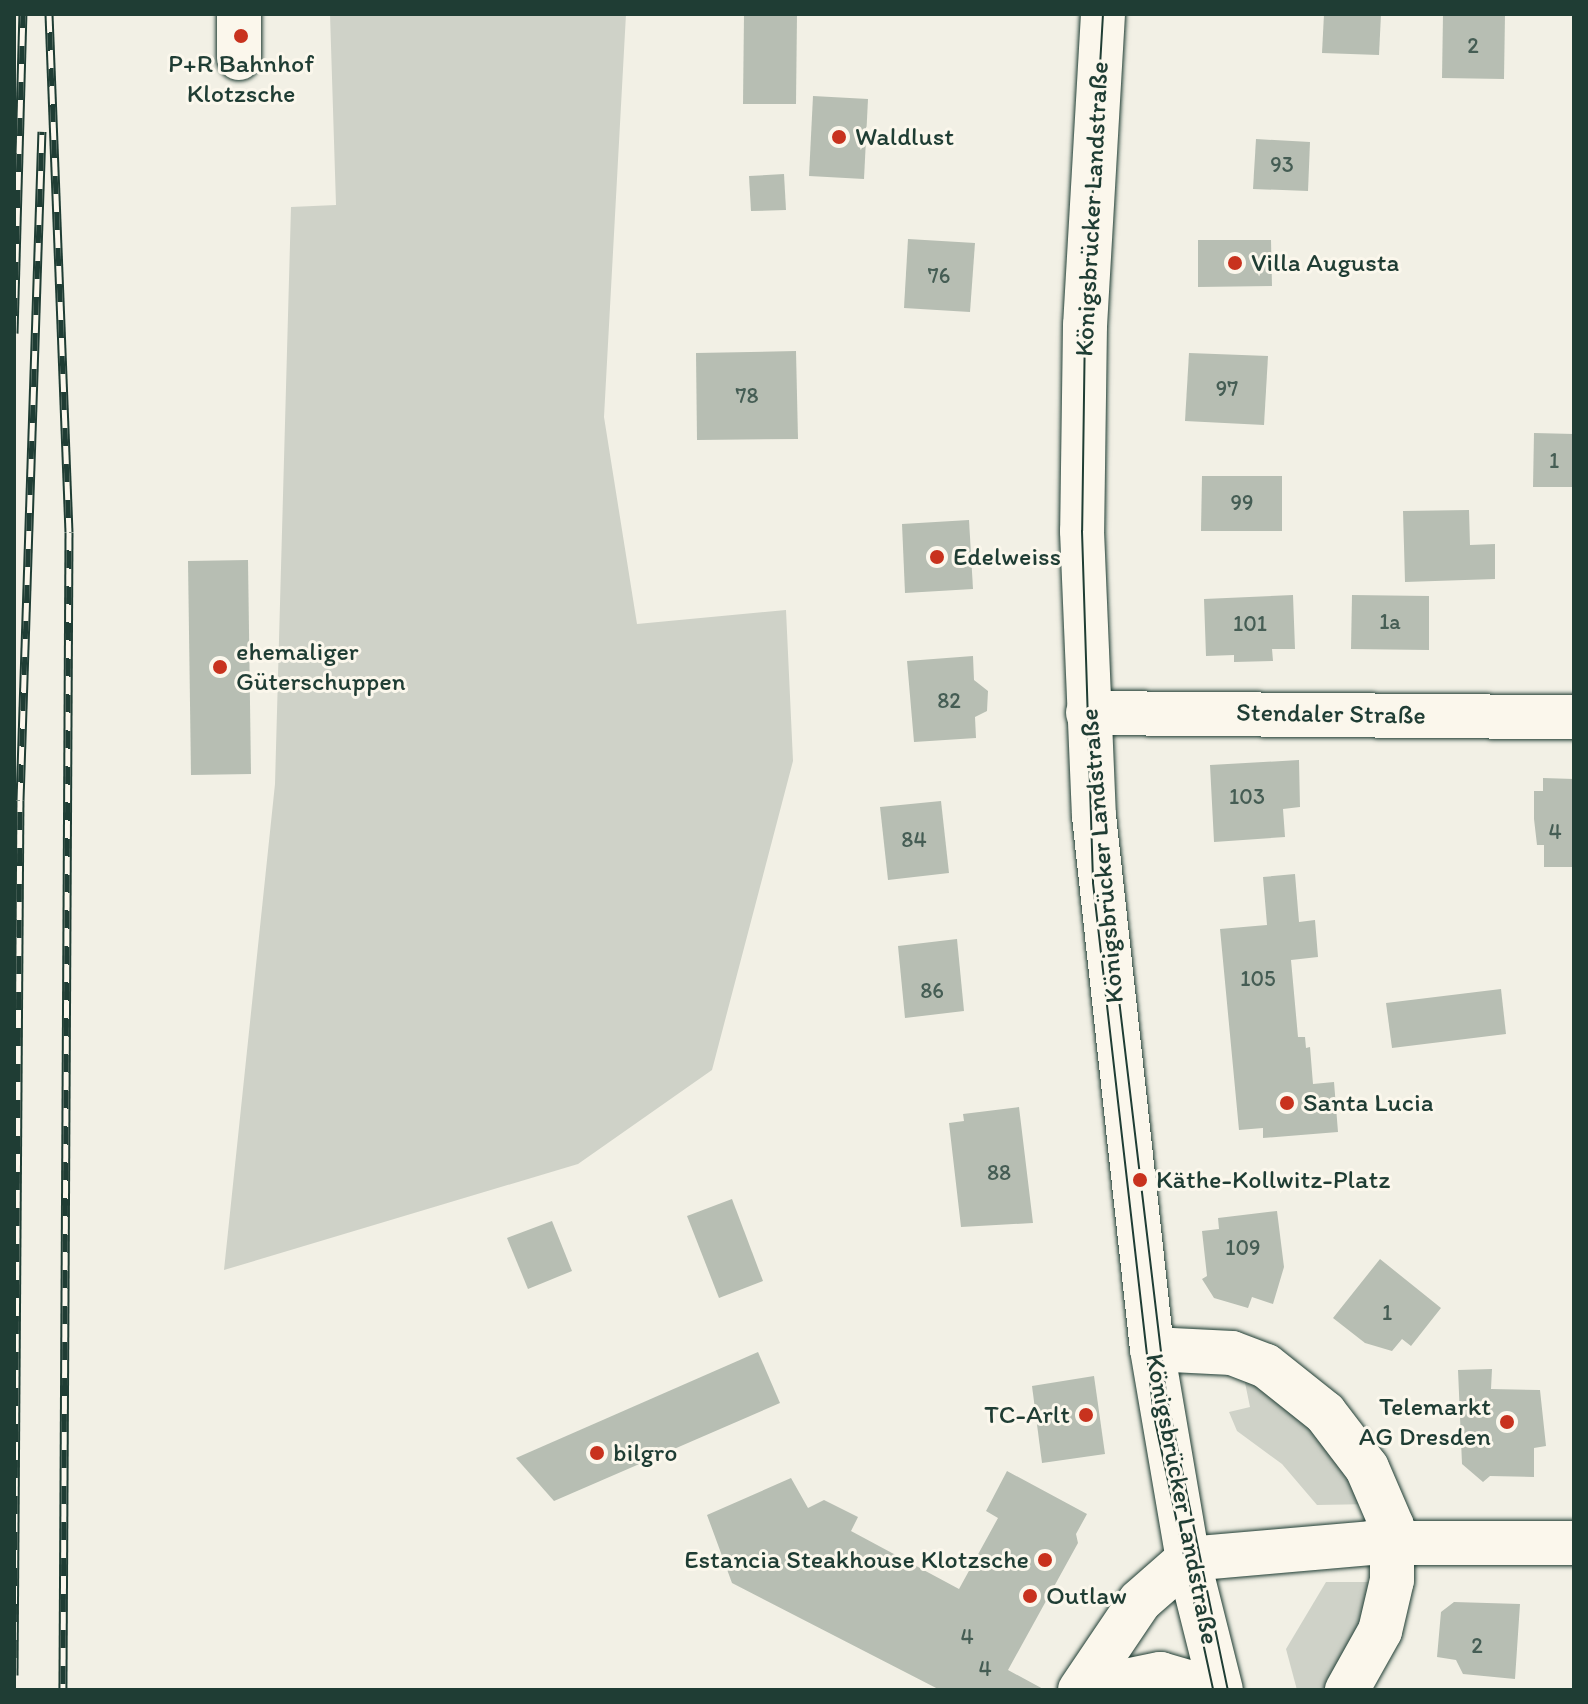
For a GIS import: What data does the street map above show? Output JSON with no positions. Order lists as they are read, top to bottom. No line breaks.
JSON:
{"streets":{"main road":["Königsbrücker Landstraße","Stendaler Straße"]},"crossings":[["Königsbrücker Landstraße","Stendaler Straße"]],"places":["P+R Bahnhof Klotzsche","Waldlust","Villa Augusta","Edelweiss","ehemaliger Güterschuppen","Santa Lucia","Käthe-Kollwitz-Platz","TC-Arlt","Telemarkt AG Dresden","bilgro","Estancia Steakhouse Klotzsche","Outlaw"],"house_numbers":["2","93","76","97","78","1","99","1a","101","82","103","4","84","105","86","88","109","1","4","2","4"]}
